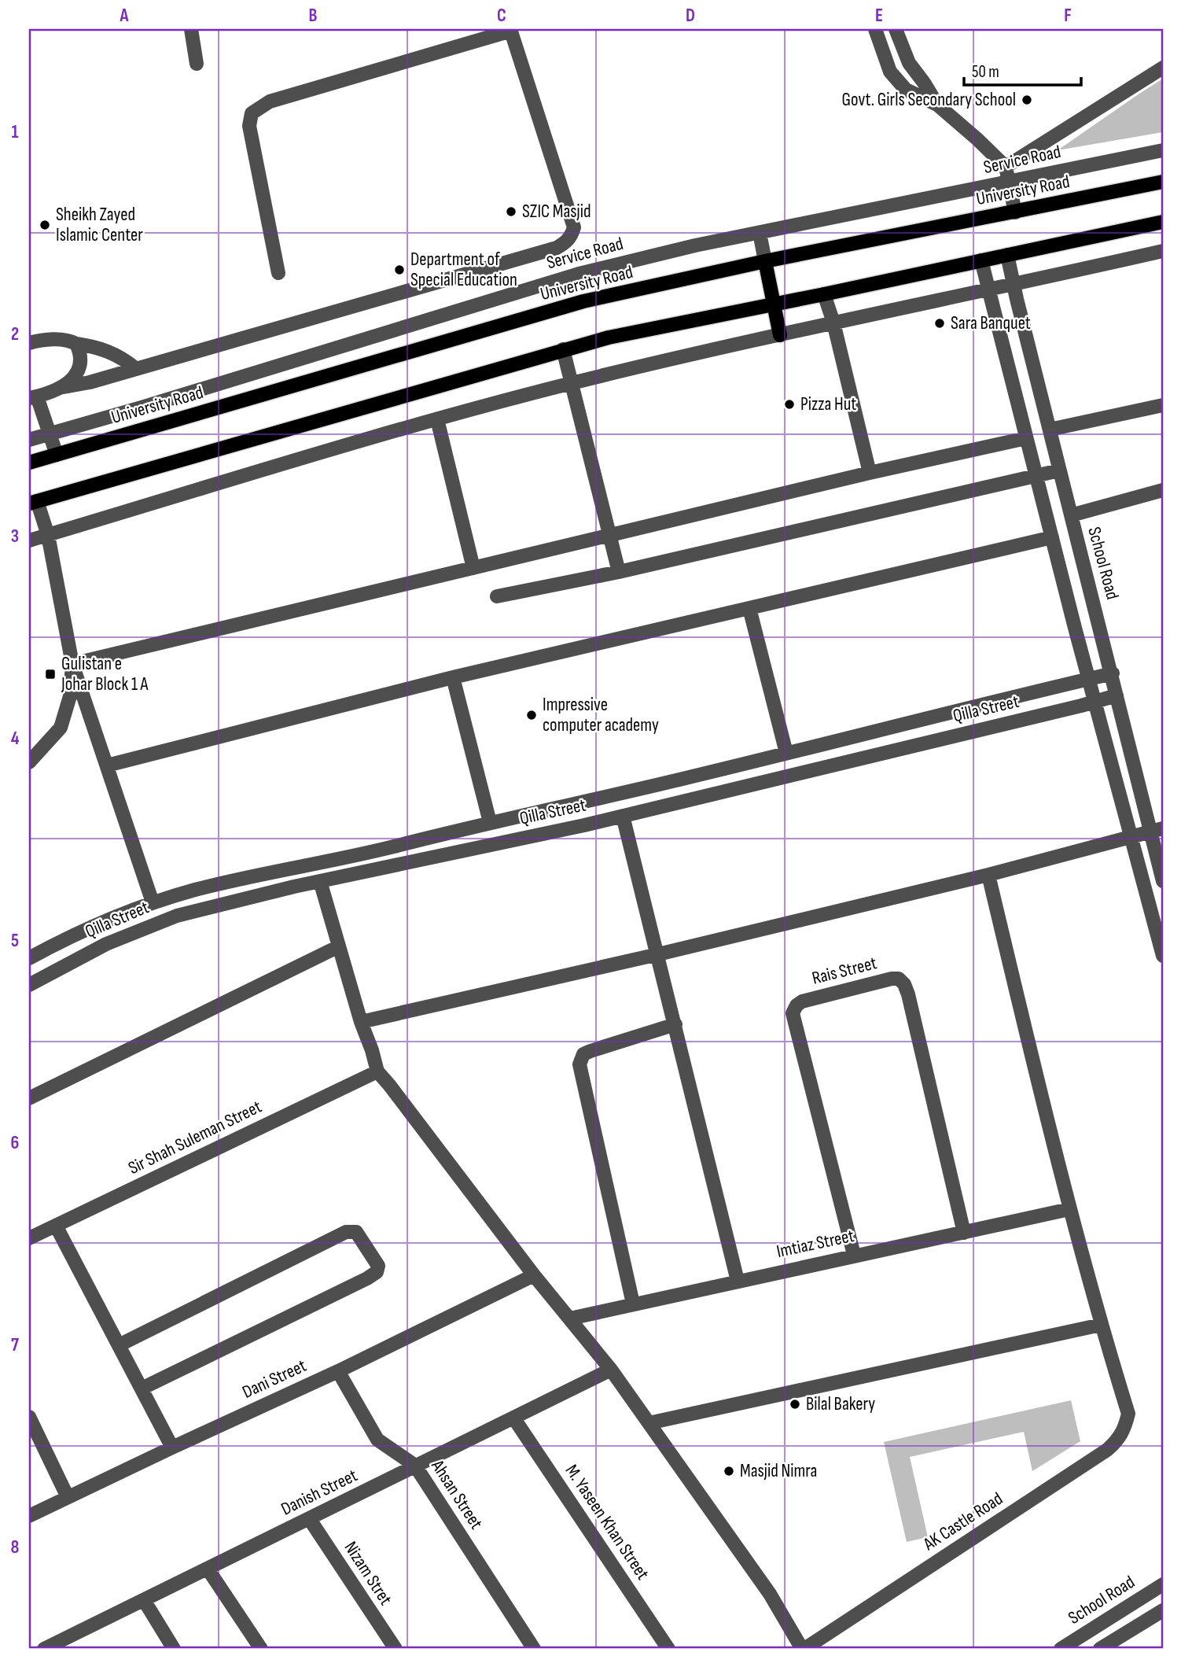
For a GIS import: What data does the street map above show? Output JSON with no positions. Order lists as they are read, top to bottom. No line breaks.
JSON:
{"streets":{"main road":["University Road"],"street":["Service Road","School Road","Qilla Street","Rais Street","Sir Shah Suleman Street","Imtiaz Street","Dani Street","Danish Street","Ahsan Street","AK Castle Road","M. Yaseen Khan Street","Nizam Stret"]},"crossings":[["School Road","Qilla Street"],["Rais Street","Imtiaz Street"],["Dani Street","Ahsan Street"],["Danish Street","Ahsan Street"],["Danish Street","M. Yaseen Khan Street"],["Danish Street","Nizam Stret"]],"places":{"other":["Govt. Girls Secondary School","SZIC Masjid","Sheikh Zayed Islamic Center","Department of Special Education","Sara Banquet","Pizza Hut","Impressive computer academy","Bilal Bakery","Masjid Nimra"],"transit":["Gulistan e Johar Block 1 A"]},"scale_bar":"50 m","grid":{"columns":["A","B","C","D","E","F"],"rows":["1","2","3","4","5","6","7","8"]}}
